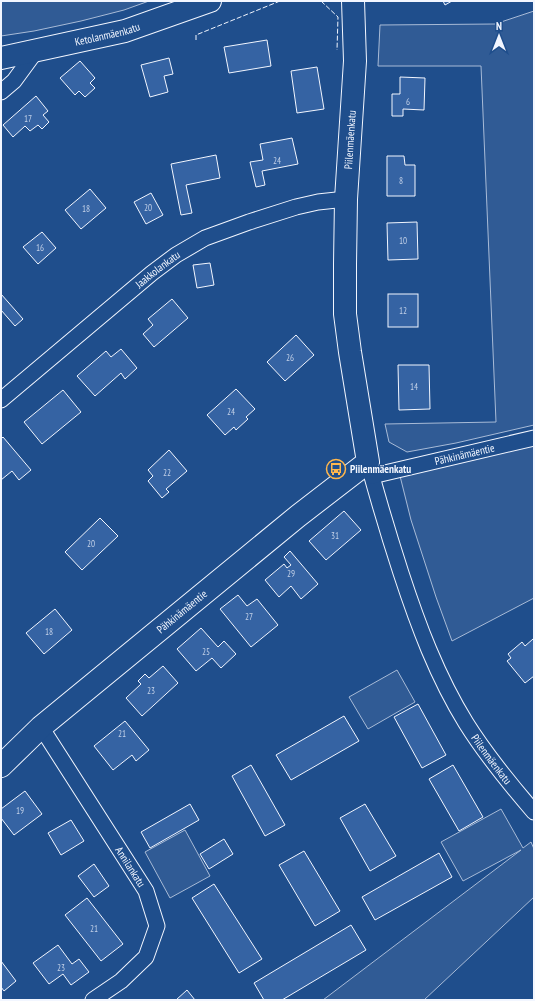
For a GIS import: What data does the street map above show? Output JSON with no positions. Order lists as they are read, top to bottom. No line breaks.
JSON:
{"streets":{"street":["Ketolanmäenkatu","Piilenmäenkatu","Jaakkolankatu","Pähkinämäentie","Annilankatu"]},"crossings":[["Piilenmäenkatu","Jaakkolankatu"],["Piilenmäenkatu","Pähkinämäentie"],["Pähkinämäentie","Annilankatu"]],"places":{"bus stop":["Piilenmäenkatu"]},"house_numbers":["6","17","24","8","20","18","10","16","12","26","14","24","22","31","20","29","27","18","25","23","21","19","21","23"],"north":"top"}
